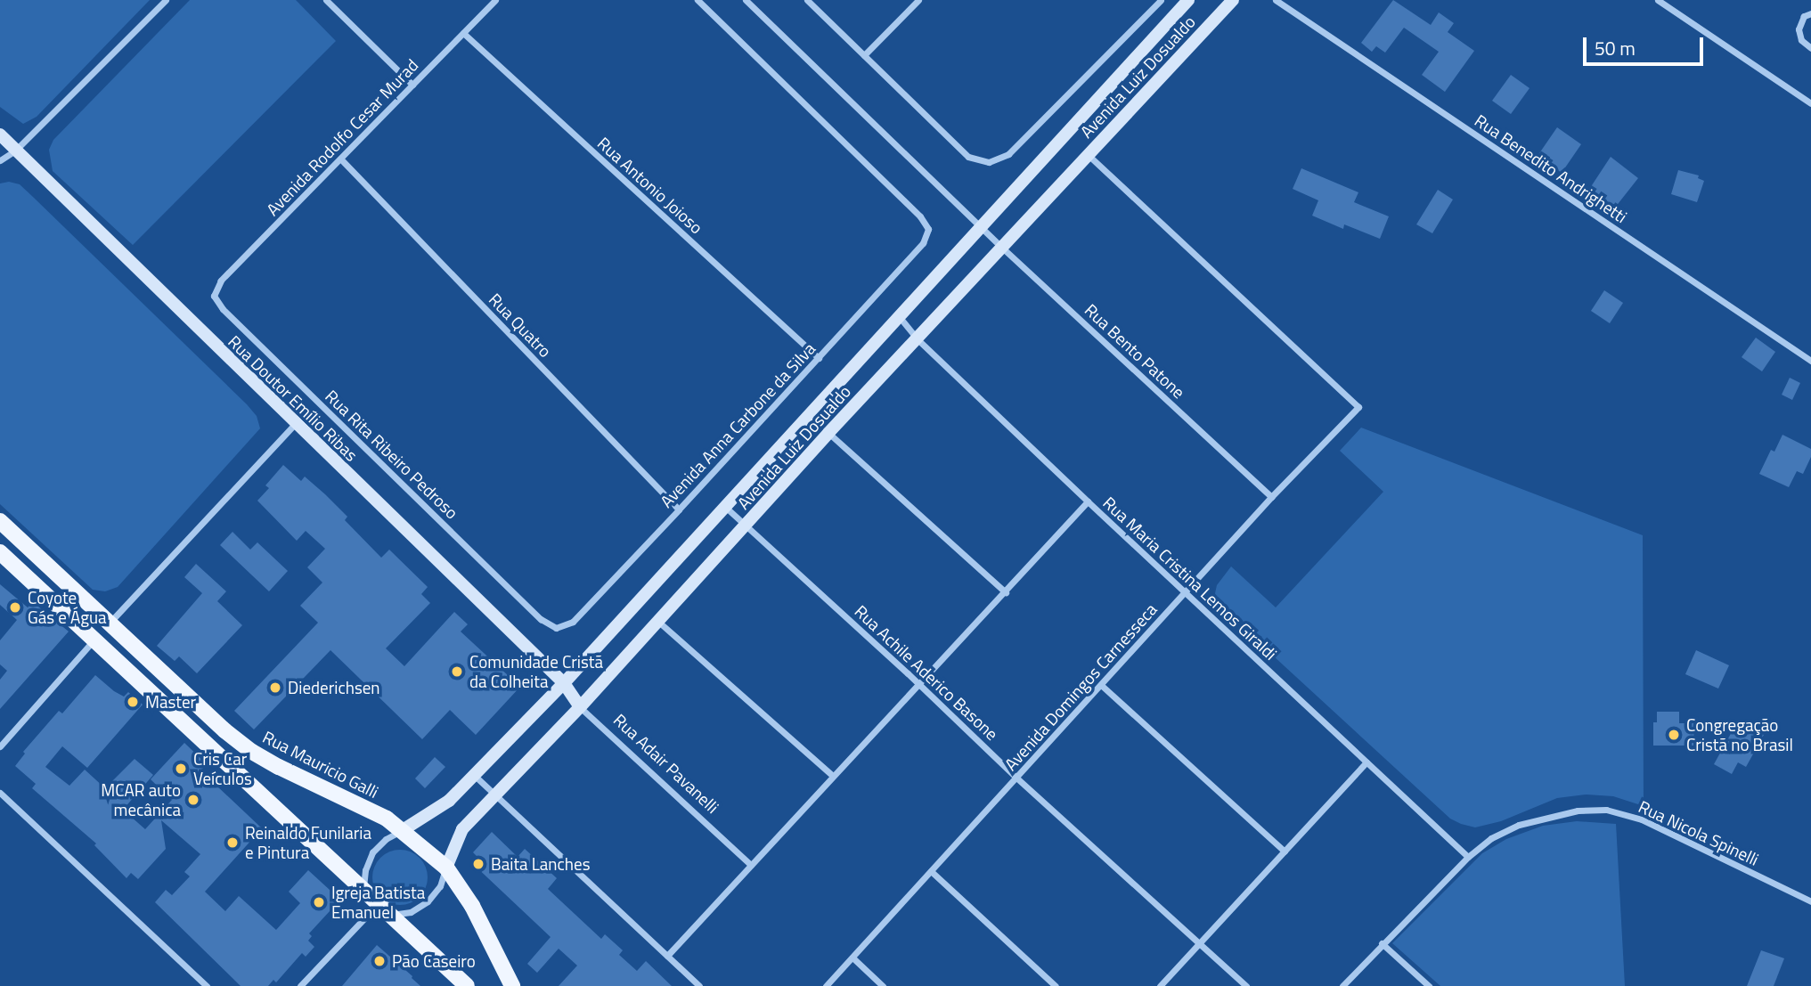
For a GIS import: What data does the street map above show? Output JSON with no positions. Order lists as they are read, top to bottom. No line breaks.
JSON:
{"streets":{"main road":["Rua Mauricio Galli"],"street":["Avenida Luiz Dosualdo","Avenida Rodolfo Cesar Murad","Rua Benedito Andrighetti","Rua Antonio Joioso","Rua Quatro","Rua Bento Patone","Rua Doutor Emílio Ribas","Avenida Anna Carbone da Silva","Rua Rita Ribeiro Pedroso","Rua Maria Cristina Lemos Giraldi","Rua Achile Aderico Basone","Avenida Domingos Carnesseca","Rua Adair Pavanelli","Rua Nicola Spinelli"]},"crossings":[["Avenida Luiz Dosualdo","Rua Bento Patone"],["Avenida Luiz Dosualdo","Rua Doutor Emílio Ribas"],["Avenida Luiz Dosualdo","Rua Maria Cristina Lemos Giraldi"],["Avenida Luiz Dosualdo","Rua Achile Aderico Basone"],["Avenida Luiz Dosualdo","Avenida Domingos Carnesseca"],["Avenida Luiz Dosualdo","Rua Adair Pavanelli"],["Avenida Luiz Dosualdo","Rua Mauricio Galli"],["Avenida Rodolfo Cesar Murad","Rua Antonio Joioso"],["Avenida Rodolfo Cesar Murad","Rua Quatro"],["Avenida Rodolfo Cesar Murad","Rua Rita Ribeiro Pedroso"],["Rua Antonio Joioso","Avenida Anna Carbone da Silva"],["Rua Quatro","Avenida Anna Carbone da Silva"],["Rua Bento Patone","Avenida Domingos Carnesseca"],["Rua Doutor Emílio Ribas","Rua Adair Pavanelli"],["Avenida Anna Carbone da Silva","Rua Rita Ribeiro Pedroso"],["Rua Maria Cristina Lemos Giraldi","Avenida Domingos Carnesseca"],["Rua Maria Cristina Lemos Giraldi","Rua Nicola Spinelli"],["Rua Achile Aderico Basone","Avenida Domingos Carnesseca"]],"places":["Coyote Gás e Água","Comunidade Cristã da Colheita","Diederichsen","Master","Congregação Cristã no Brasil","Cris Car Veículos","MCAR auto mecânica","Reinaldo Funilaria e Pintura","Baita Lanches","Igreja Batista Emanuel","Pão Caseiro"],"scale_bar":"50 m"}
